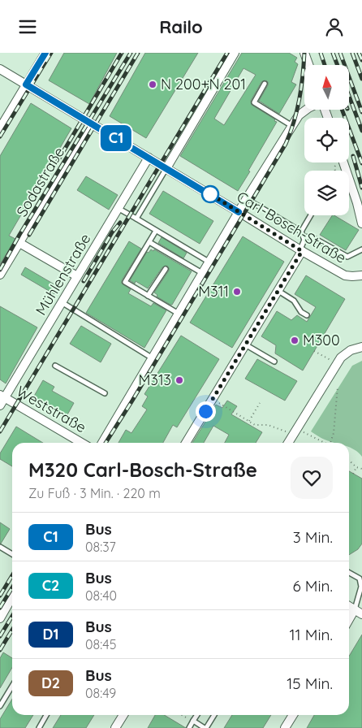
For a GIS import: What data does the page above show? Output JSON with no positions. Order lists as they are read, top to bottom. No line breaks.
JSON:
{"streets":{"street":["Sodastraße","Carl-Bosch-Straße","Mühlenstraße","Weststraße"]},"crossings":[["Sodastraße","Carl-Bosch-Straße"],["Carl-Bosch-Straße","Mühlenstraße"],["Mühlenstraße","Weststraße"]],"places":["N 200+N 201","M311","M300","M313"],"lines":["bus line C1"],"north":"top","page":{"header":"Railo","on_map":"C1","heading":["M320 Carl-Bosch-Straße","Zu Fuß · 3 Min. · 220 m"],"list":[{"mark":"C1","name":"Bus","note":"08:37","value":"3 Min."},{"mark":"C2","name":"Bus","note":"08:40","value":"6 Min."},{"mark":"D1","name":"Bus","note":"08:45","value":"11 Min."},{"mark":"D2","name":"Bus","note":"08:49","value":"15 Min."}]}}
